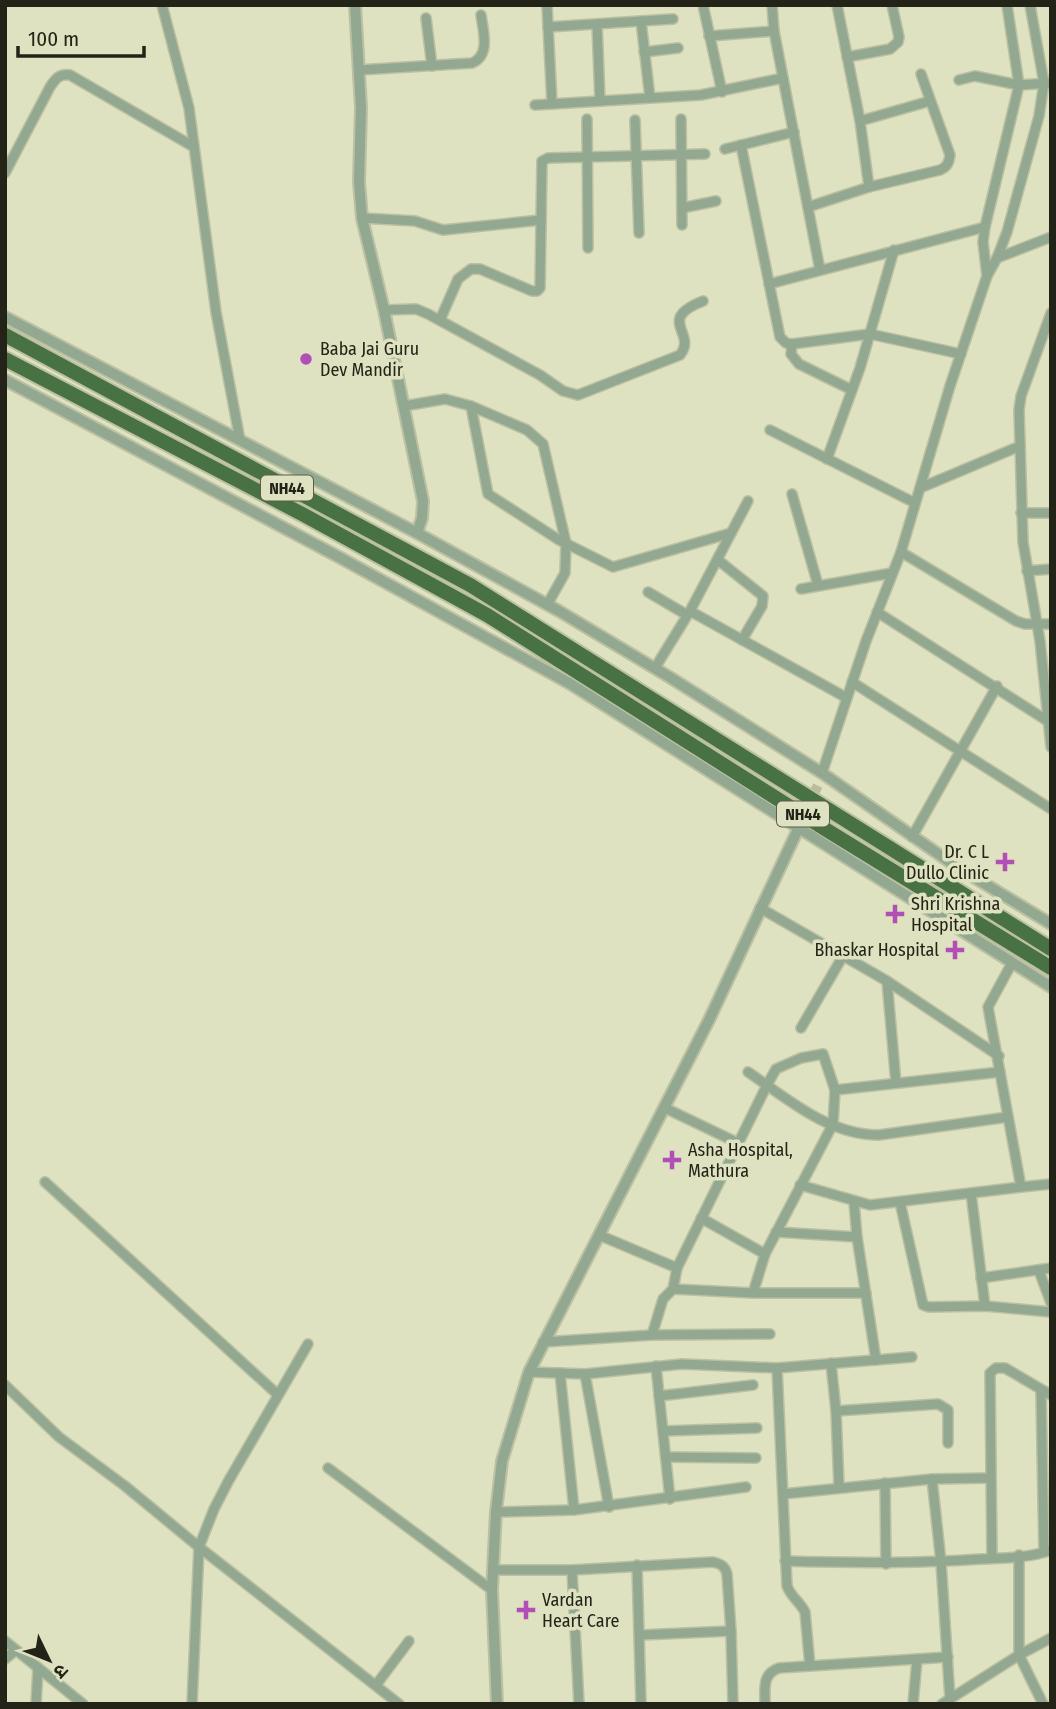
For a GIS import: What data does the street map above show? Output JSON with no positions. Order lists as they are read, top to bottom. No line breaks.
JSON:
{"streets":{"highway":["NH44"]},"places":{"other":["Baba Jai Guru Dev Mandir"],"health":["Dr. C L Dullo Clinic","Shri Krishna Hospital","Bhaskar Hospital","Asha Hospital, Mathura","Vardan Heart Care"]},"scale_bar":"100 m","north":"bottom right"}
